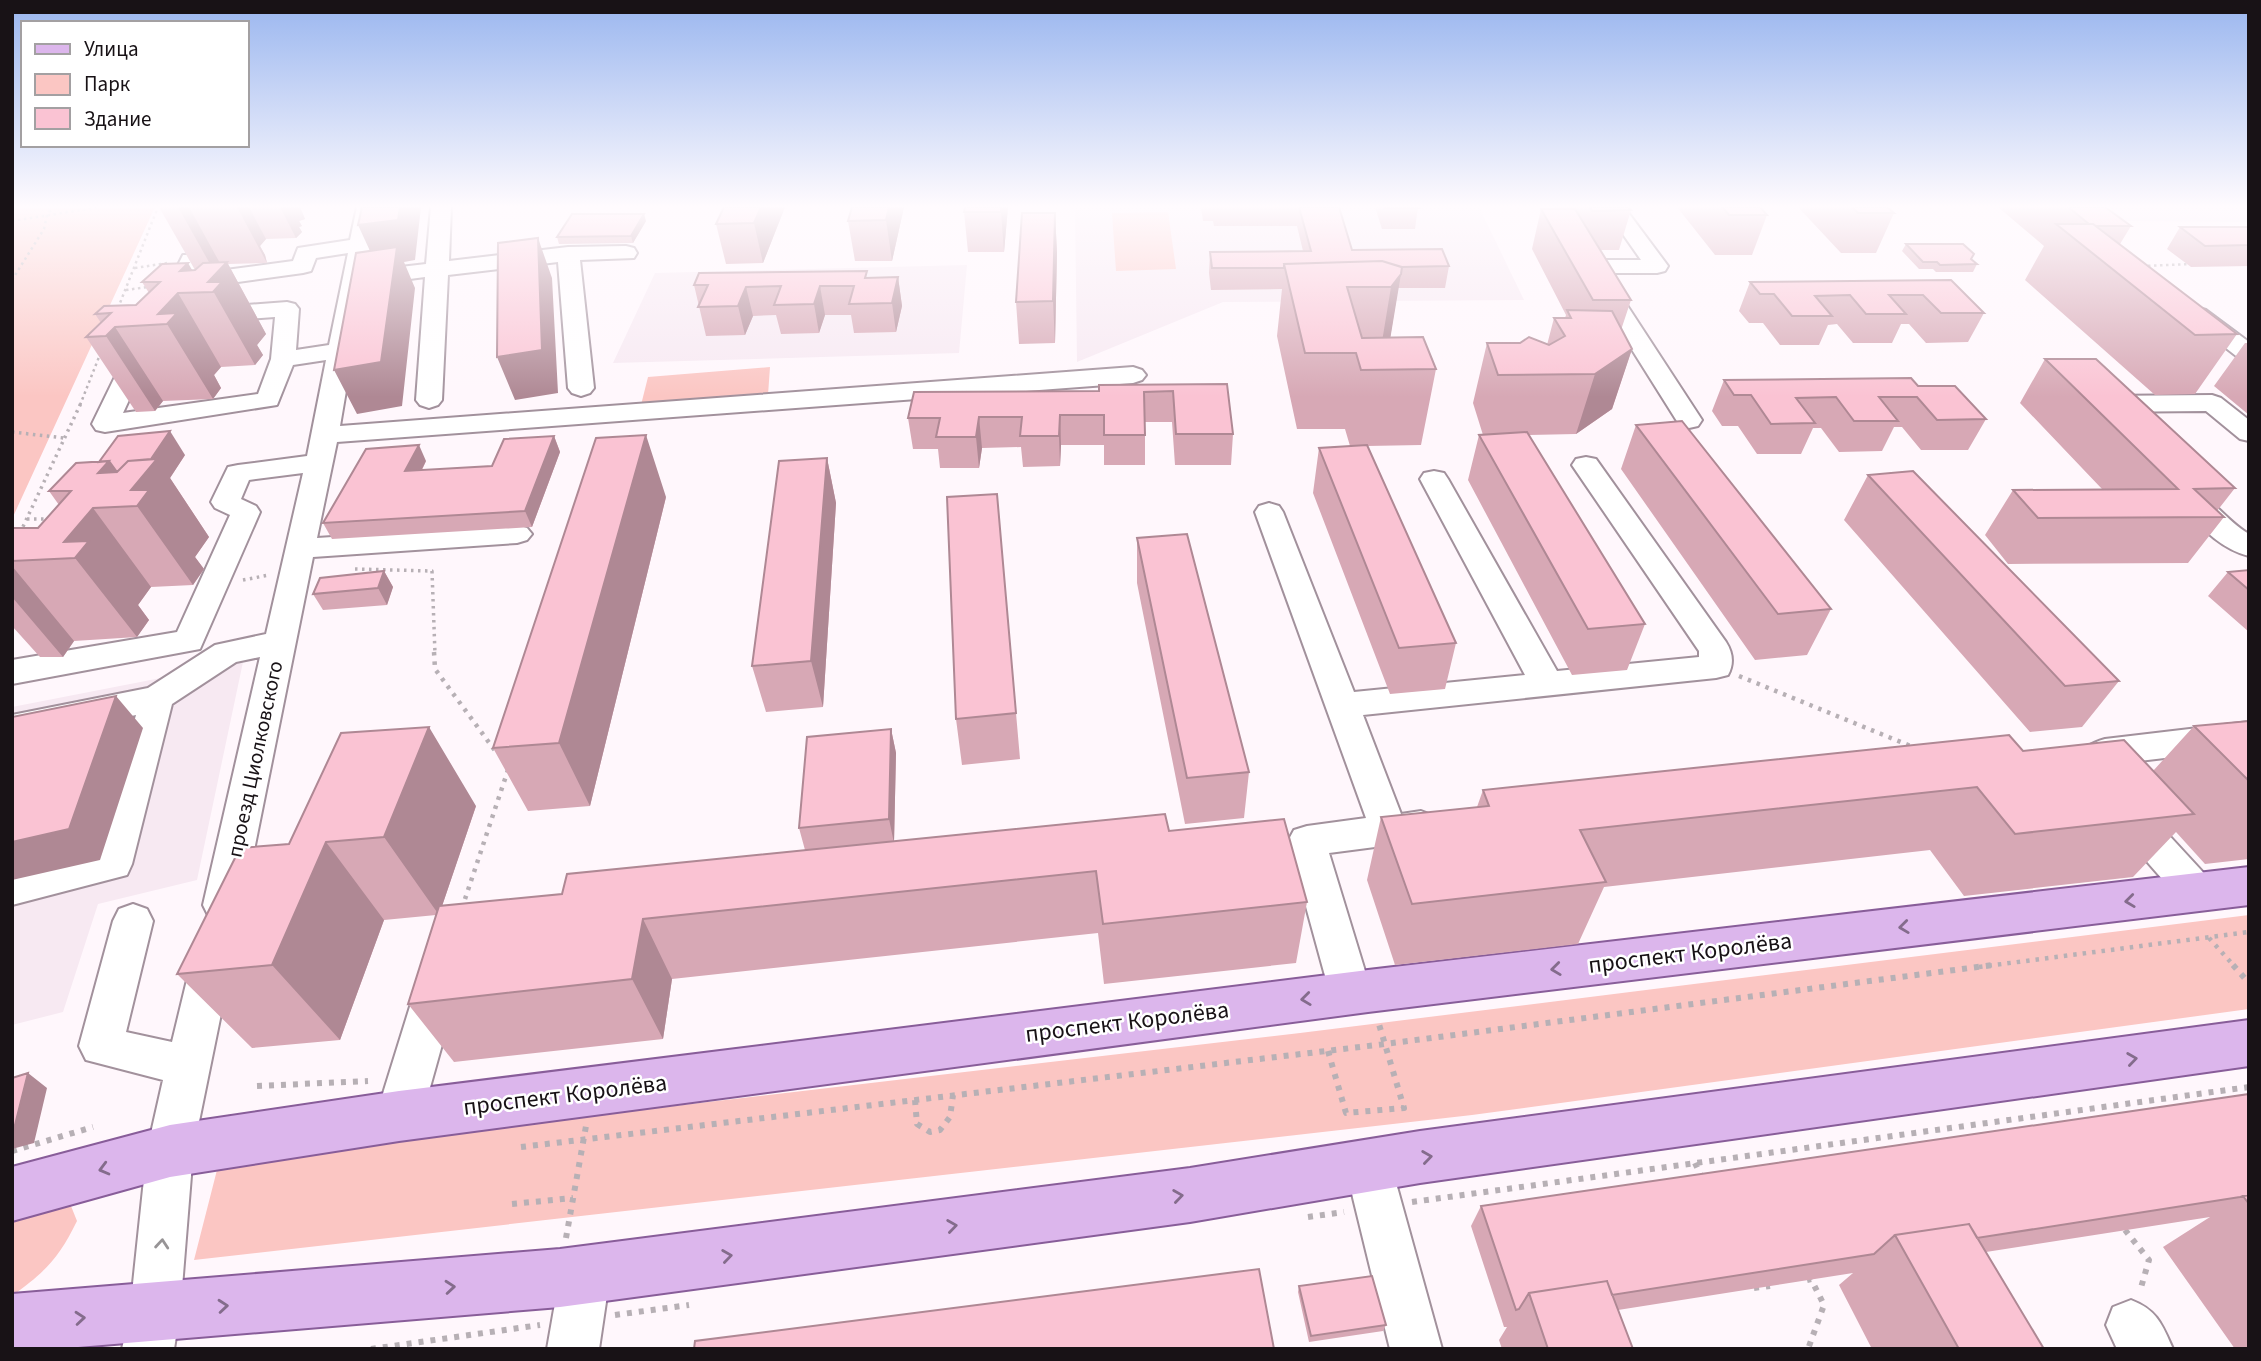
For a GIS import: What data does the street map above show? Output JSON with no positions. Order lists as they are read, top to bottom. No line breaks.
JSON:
{"streets":{"main road":["проспект Королёва"],"street":["проезд Циолковского"]},"crossings":[["проезд Циолковского","проспект Королёва"]],"legend":["Улица","Парк","Здание"]}
